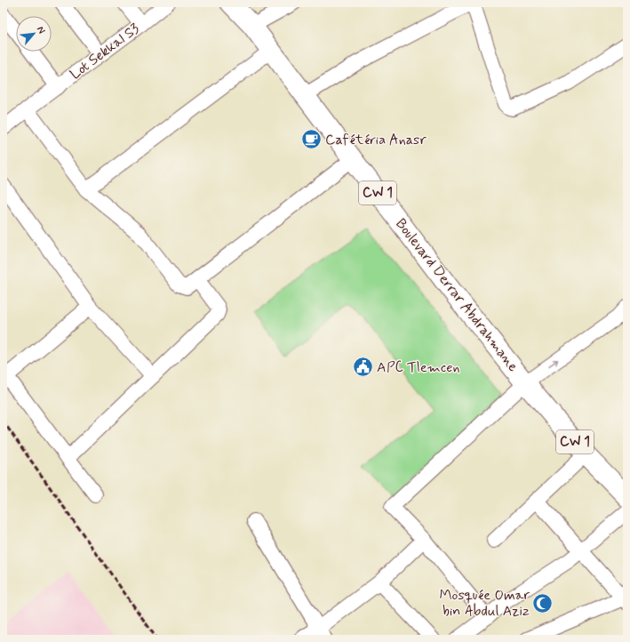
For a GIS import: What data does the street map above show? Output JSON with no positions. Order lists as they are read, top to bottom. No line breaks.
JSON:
{"streets":{"main road":["CW 1","Boulevard Derrar Abdrahmane"],"street":["Lot Sekkal S3"]},"places":{"cafe":["Cafétéria Anasr"],"public building":["APC Tlemcen"],"mosque":["Mosquée Omar bin Abdul Aziz"]},"north":"top right"}
